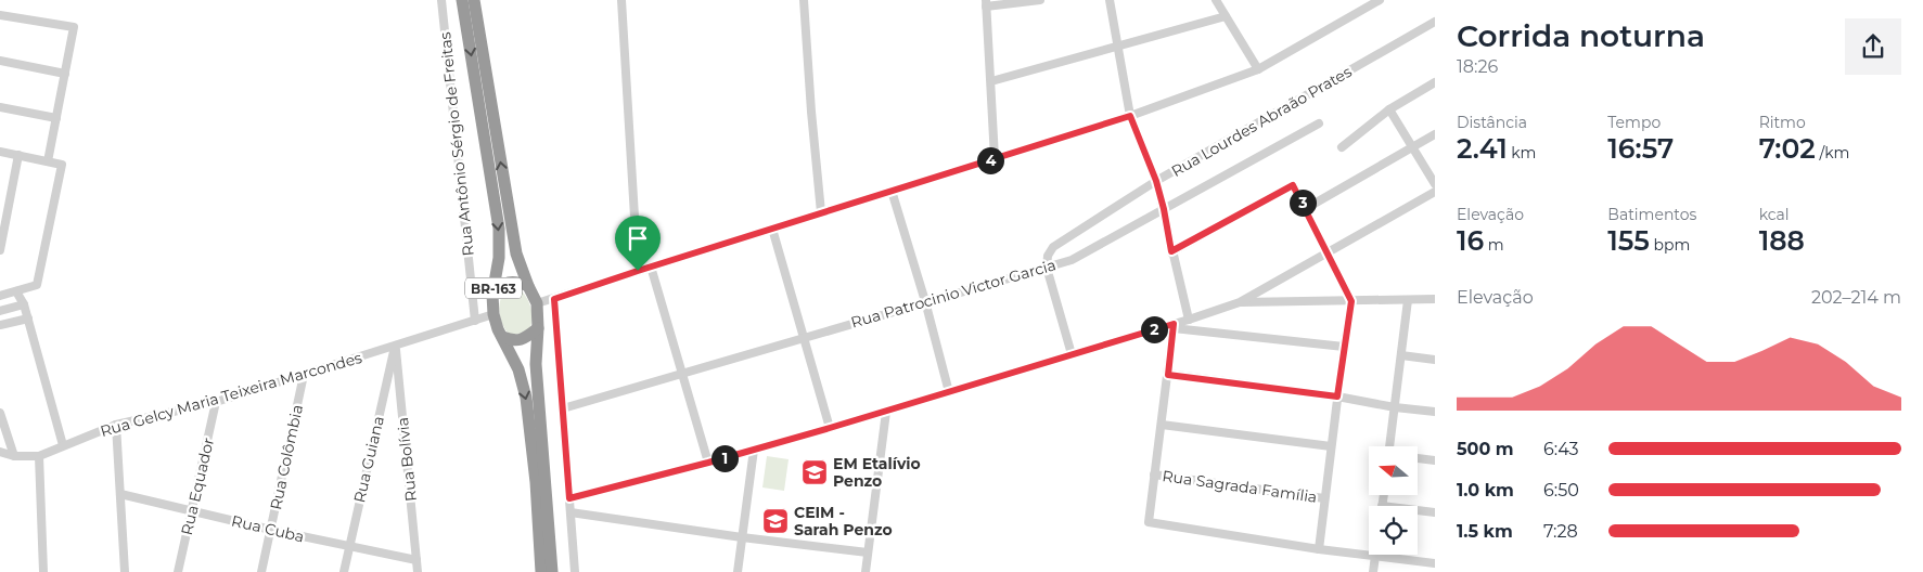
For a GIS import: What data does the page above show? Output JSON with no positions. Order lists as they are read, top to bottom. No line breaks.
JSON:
{"streets":{"highway":["BR-163"],"street":["Rua Lourdes Abraão Prates","Rua Antônio Sérgio de Freitas","Rua Patrocinio Victor Garcia","Rua Gelcy Maria Teixeira Marcondes","Rua Colômbia","Rua Guiana","Rua Bolívia","Rua Equador","Rua Sagrada Família","Rua Cuba"]},"crossings":[["Rua Lourdes Abraão Prates","Rua Patrocinio Victor Garcia"],["Rua Antônio Sérgio de Freitas","Rua Gelcy Maria Teixeira Marcondes"],["BR-163","Rua Gelcy Maria Teixeira Marcondes"],["Rua Gelcy Maria Teixeira Marcondes","Rua Colômbia"],["Rua Gelcy Maria Teixeira Marcondes","Rua Guiana"],["Rua Gelcy Maria Teixeira Marcondes","Rua Bolívia"],["Rua Gelcy Maria Teixeira Marcondes","Rua Equador"],["Rua Colômbia","Rua Cuba"],["Rua Guiana","Rua Bolívia"],["Rua Guiana","Rua Cuba"],["Rua Bolívia","Rua Cuba"],["Rua Equador","Rua Cuba"]],"places":{"school or university":["EM Etalívio Penzo","CEIM - Sarah Penzo"]},"north":"left","page":{"heading":["Corrida noturna","18:26"],"stats":[["Distância","2.41 km"],["Tempo","16:57"],["Ritmo","7:02 /km"],["Elevação","16 m"],["Batimentos","155 bpm"],["kcal","188"]],"pins":["4","3","2","1"],"chart":["Elevação","202–214 m"],"list":[{"name":"500 m","note":"6:43"},{"name":"1.0 km","note":"6:50"},{"name":"1.5 km","note":"7:28"}]}}
